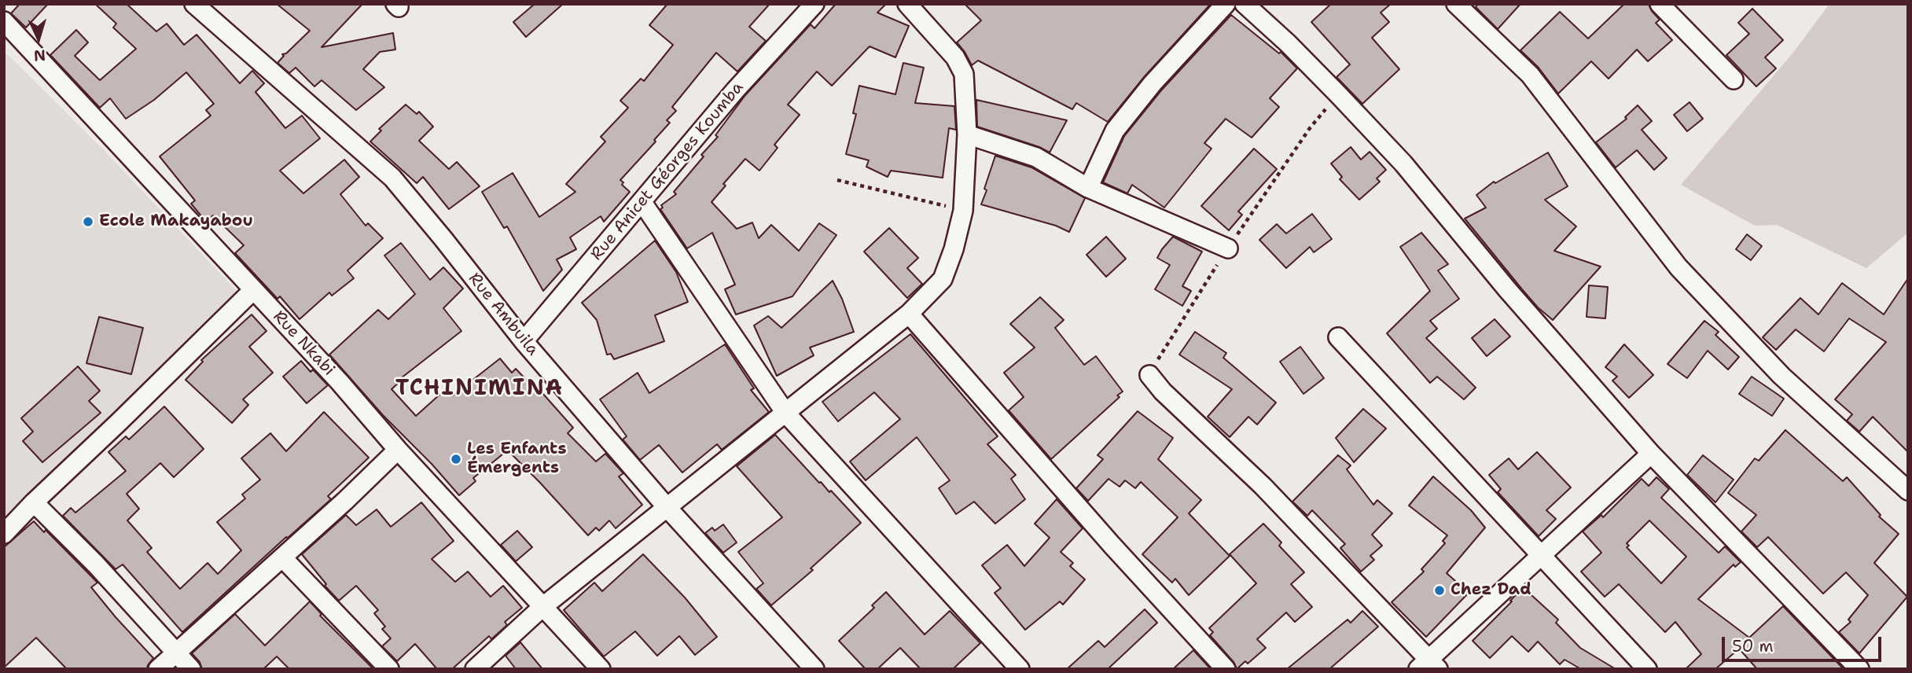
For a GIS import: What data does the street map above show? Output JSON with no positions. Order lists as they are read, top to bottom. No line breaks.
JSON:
{"streets":{"street":["Rue Anicet Géorges Koumba","Rue Ambuila","Rue Nkabi"]},"crossings":[["Rue Anicet Géorges Koumba","Rue Ambuila"]],"districts":["TCHINIMINA"],"places":["Ecole Makayabou","Les Enfants Émergents","Chez Dad"],"scale_bar":"50 m","north":"bottom"}
